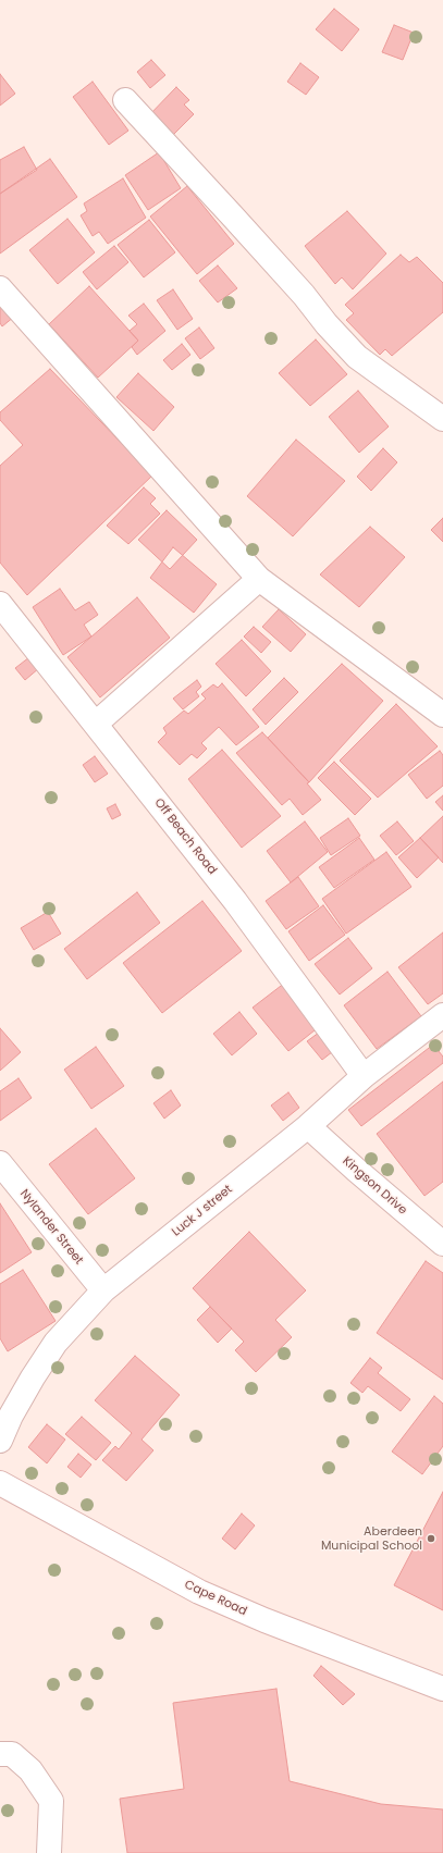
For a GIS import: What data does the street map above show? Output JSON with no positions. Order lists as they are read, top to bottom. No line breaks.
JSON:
{"streets":{"street":["Off Beach Road","Kingson Drive","Luck J street","Nylander Street","Cape Road"]},"crossings":[["Off Beach Road","Luck J street"],["Kingson Drive","Luck J street"],["Luck J street","Nylander Street"]],"places":["Aberdeen Municipal School"]}
